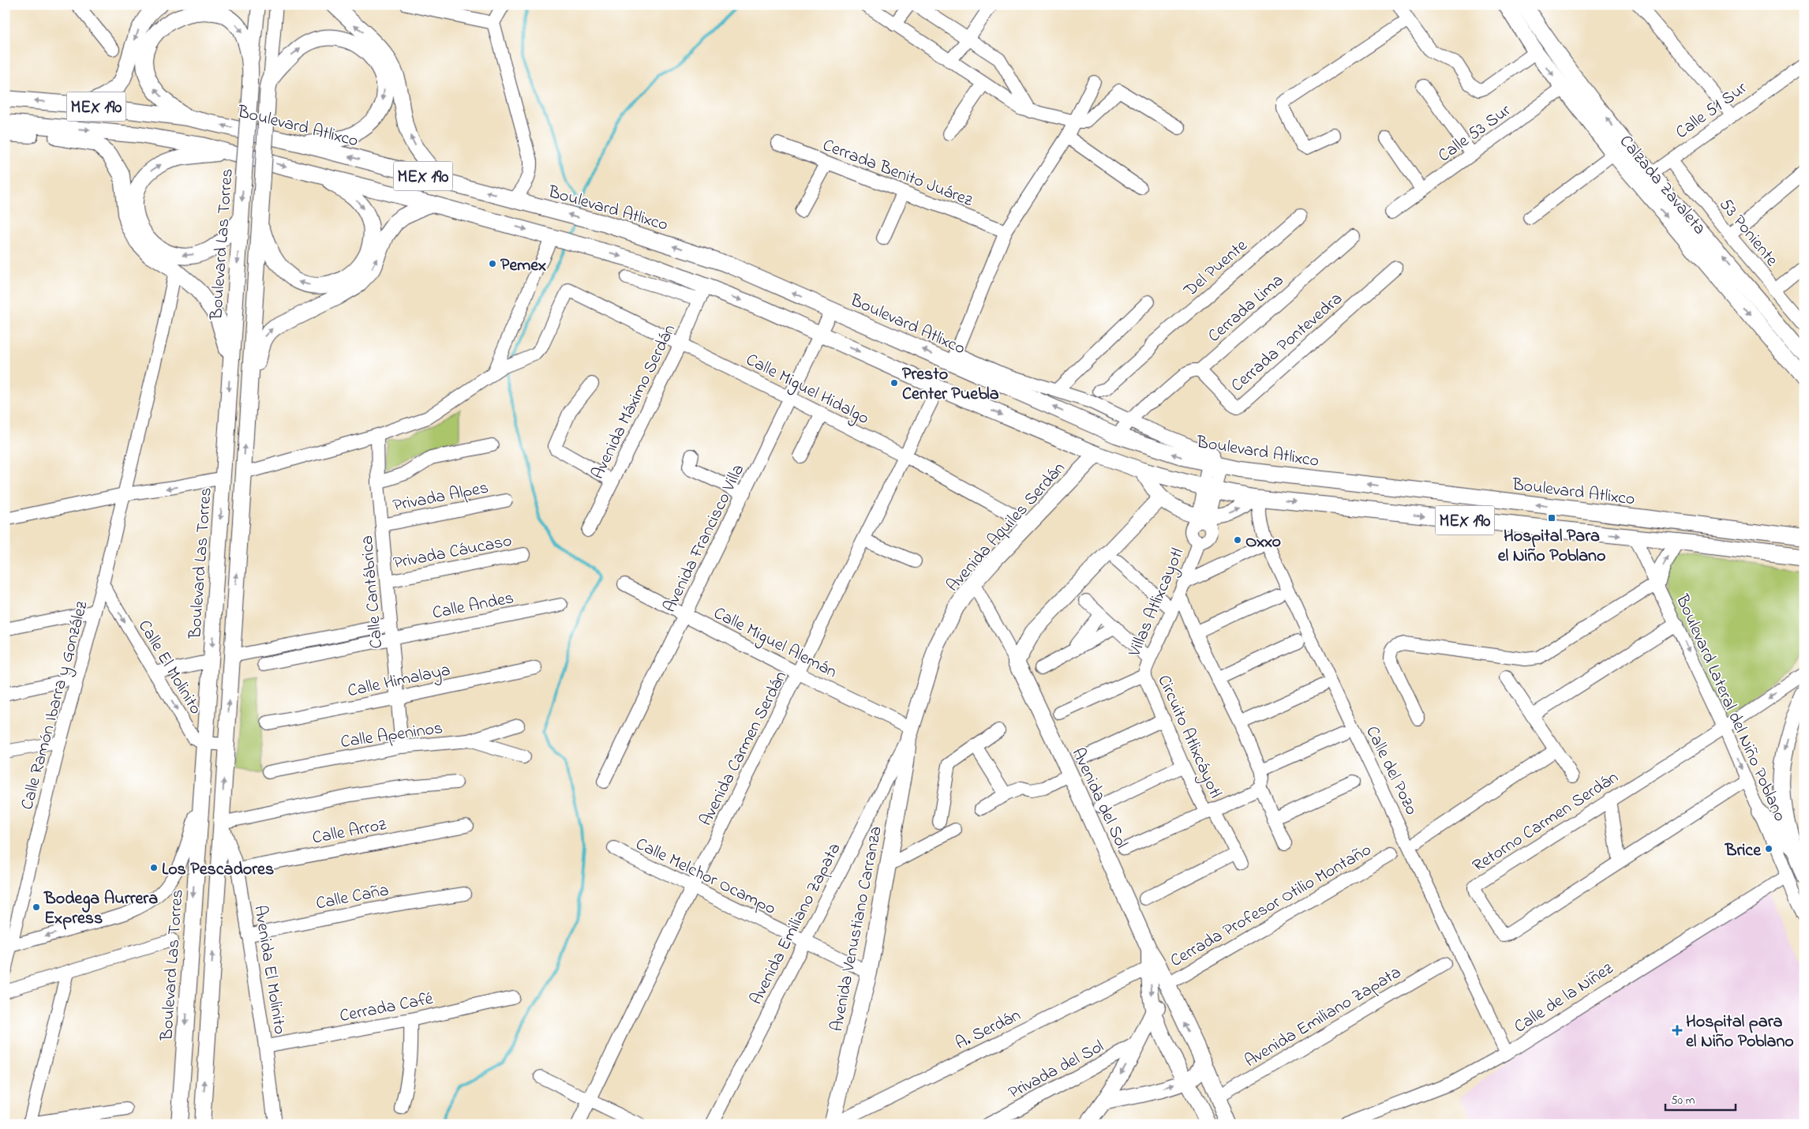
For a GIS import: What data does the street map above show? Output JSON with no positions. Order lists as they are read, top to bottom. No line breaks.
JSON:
{"streets":{"main road":["MEX 190","Boulevard Atlixco","Calzada Zavaleta","Boulevard Las Torres","Avenida Aquiles Serdán","Avenida del Sol","Avenida Venustiano Carranza"],"street":["Calle 51 Sur","Calle 53 Sur","Cerrada Benito Juárez","53 Poniente","Del Puente","Cerrada Lima","Cerrada Pontevedra","Calle Miguel Hidalgo","Avenida Máximo Serdán","Privada Alpes","Avenida Francisco Villa","Privada Cáucaso","Calle Cantábrica","Villas Atlixcayotl","Calle Andes","Calle Miguel Alemán","Calle El Molinito","Calle Himalaya","Calle Ramón Ibarra y González","Boulevard Lateral del Niño Poblano","Calle Apeninos","Circuito Atlixcáyotl","Avenida Carmen Serdán","Calle del Pozo","Retorno Carmen Serdán","Calle Arroz","Calle Melchor Ocampo","Calle Caña","Cerrada Profesor Otilio Montaño","Avenida Emiliano Zapata","Avenida El Molinito","Calle de la Niñez","Cerrada Café","A. Serdán","Privada del Sol"]},"crossings":[["MEX 190","Avenida Máximo Serdán"],["MEX 190","Avenida Aquiles Serdán"],["MEX 190","Avenida Francisco Villa"],["MEX 190","Boulevard Lateral del Niño Poblano"],["MEX 190","Avenida Carmen Serdán"],["MEX 190","Calle del Pozo"],["Calle 51 Sur","Calzada Zavaleta"],["Calle 51 Sur","53 Poniente"],["Boulevard Atlixco","Cerrada Lima"],["Boulevard Atlixco","Avenida Francisco Villa"],["Calle 53 Sur","Calzada Zavaleta"],["Boulevard Las Torres","Calle El Molinito"],["Cerrada Lima","Cerrada Pontevedra"],["Calle Miguel Hidalgo","Avenida Máximo Serdán"],["Calle Miguel Hidalgo","Avenida Aquiles Serdán"],["Calle Miguel Hidalgo","Avenida Francisco Villa"],["Calle Miguel Hidalgo","Avenida Carmen Serdán"],["Privada Alpes","Calle Cantábrica"],["Avenida Aquiles Serdán","Calle Miguel Alemán"],["Avenida Aquiles Serdán","Avenida del Sol"],["Avenida Aquiles Serdán","Avenida Emiliano Zapata"],["Avenida Aquiles Serdán","Avenida Venustiano Carranza"],["Avenida Francisco Villa","Calle Miguel Alemán"],["Privada Cáucaso","Calle Cantábrica"],["Calle Cantábrica","Calle Andes"],["Calle Cantábrica","Calle Himalaya"],["Calle Cantábrica","Calle Apeninos"],["Villas Atlixcayotl","Circuito Atlixcáyotl"],["Calle Miguel Alemán","Avenida Carmen Serdán"],["Calle Miguel Alemán","Avenida Emiliano Zapata"],["Calle Miguel Alemán","Avenida Venustiano Carranza"],["Calle El Molinito","Calle Ramón Ibarra y González"],["Boulevard Lateral del Niño Poblano","Retorno Carmen Serdán"],["Boulevard Lateral del Niño Poblano","Calle de la Niñez"],["Avenida Carmen Serdán","Calle Melchor Ocampo"],["Calle del Pozo","Calle de la Niñez"],["Avenida del Sol","Cerrada Profesor Otilio Montaño"],["Avenida del Sol","Avenida Emiliano Zapata"],["Avenida del Sol","A. Serdán"],["Calle Arroz","Avenida El Molinito"],["Calle Melchor Ocampo","Avenida Emiliano Zapata"],["Calle Melchor Ocampo","Avenida Venustiano Carranza"],["Calle Caña","Avenida El Molinito"],["Avenida Emiliano Zapata","Avenida Venustiano Carranza"],["Avenida Venustiano Carranza","A. Serdán"],["Avenida El Molinito","Cerrada Café"]],"one_way":["Boulevard Las Torres","Calle El Molinito","Boulevard Lateral del Niño Poblano"],"places":{"other":["Pemex","Presto Center Puebla","Oxxo","Brice","Los Pescadores","Bodega Aurrera Express"],"transit":["Hospital Para el Niño Poblano"],"health":["Hospital para el Niño Poblano"]},"scale_bar":"50 m"}
